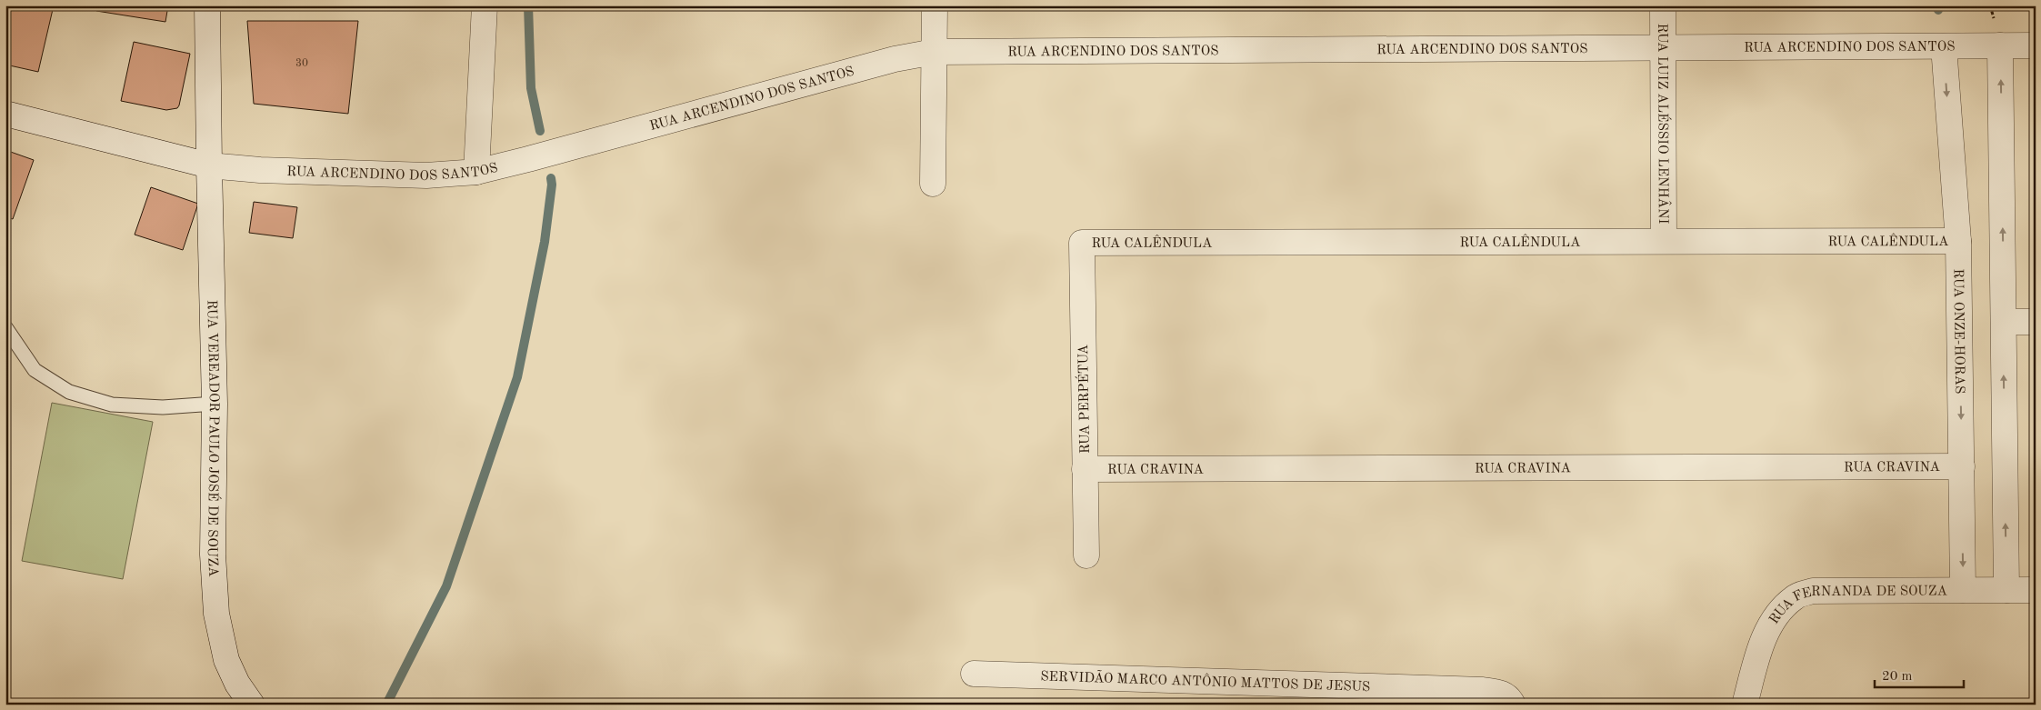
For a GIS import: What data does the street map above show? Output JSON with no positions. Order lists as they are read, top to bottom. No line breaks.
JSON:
{"streets":{"street":["RUA ARCENDINO DOS SANTOS","RUA LUIZ ALÉSSIO LENHÂNI","RUA CALÊNDULA","RUA ONZE-HORAS","RUA PERPÉTUA","RUA VEREADOR PAULO JOSÉ DE SOUZA","RUA CRAVINA","RUA FERNANDA DE SOUZA","SERVIDÃO MARCO ANTÔNIO MATTOS DE JESUS"]},"crossings":[["RUA ARCENDINO DOS SANTOS","RUA LUIZ ALÉSSIO LENHÂNI"],["RUA ARCENDINO DOS SANTOS","RUA ONZE-HORAS"],["RUA ARCENDINO DOS SANTOS","RUA VEREADOR PAULO JOSÉ DE SOUZA"],["RUA LUIZ ALÉSSIO LENHÂNI","RUA CALÊNDULA"],["RUA CALÊNDULA","RUA ONZE-HORAS"],["RUA CALÊNDULA","RUA PERPÉTUA"],["RUA ONZE-HORAS","RUA CRAVINA"],["RUA ONZE-HORAS","RUA FERNANDA DE SOUZA"],["RUA PERPÉTUA","RUA CRAVINA"]],"house_numbers":["30"],"scale_bar":"20 m"}
